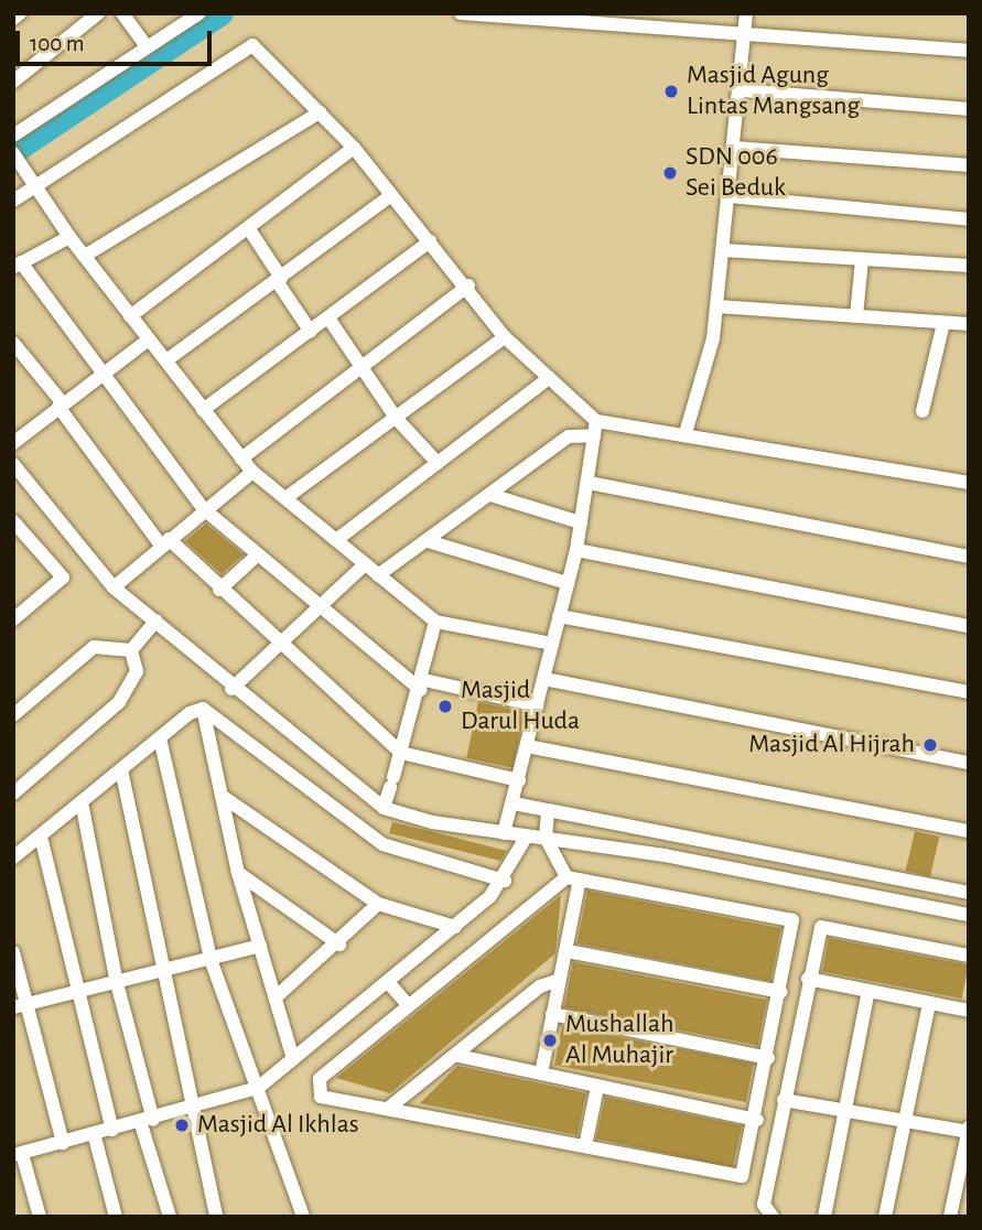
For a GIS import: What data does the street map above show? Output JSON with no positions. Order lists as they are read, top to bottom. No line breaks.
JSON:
{"places":["Masjid Agung Lintas Mangsang","SDN 006 Sei Beduk","Masjid Darul Huda","Masjid Al Hijrah","Mushallah Al Muhajir","Masjid Al Ikhlas"],"scale_bar":"100 m"}
